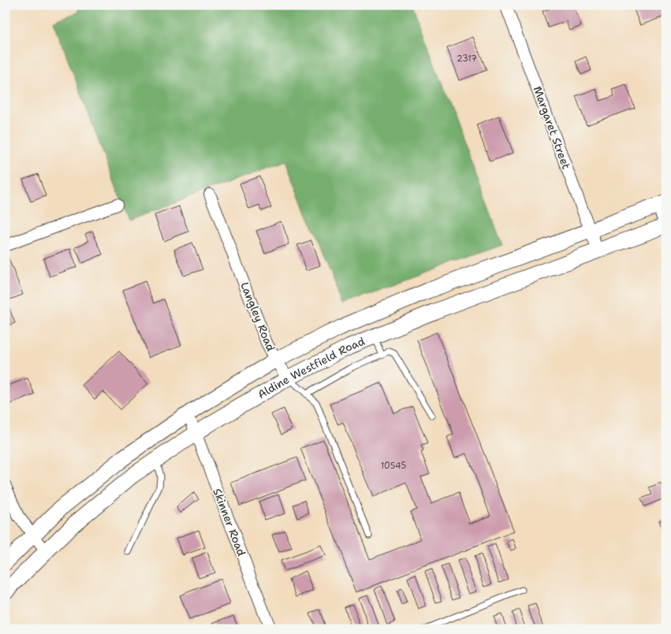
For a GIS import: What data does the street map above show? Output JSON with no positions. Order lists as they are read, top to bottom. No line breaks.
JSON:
{"streets":{"main road":["Aldine Westfield Road"],"street":["Margaret Street","Langley Road","Skinner Road"]},"crossings":[["Margaret Street","Aldine Westfield Road"],["Langley Road","Aldine Westfield Road"],["Aldine Westfield Road","Skinner Road"]],"house_numbers":["2317","10545"]}
